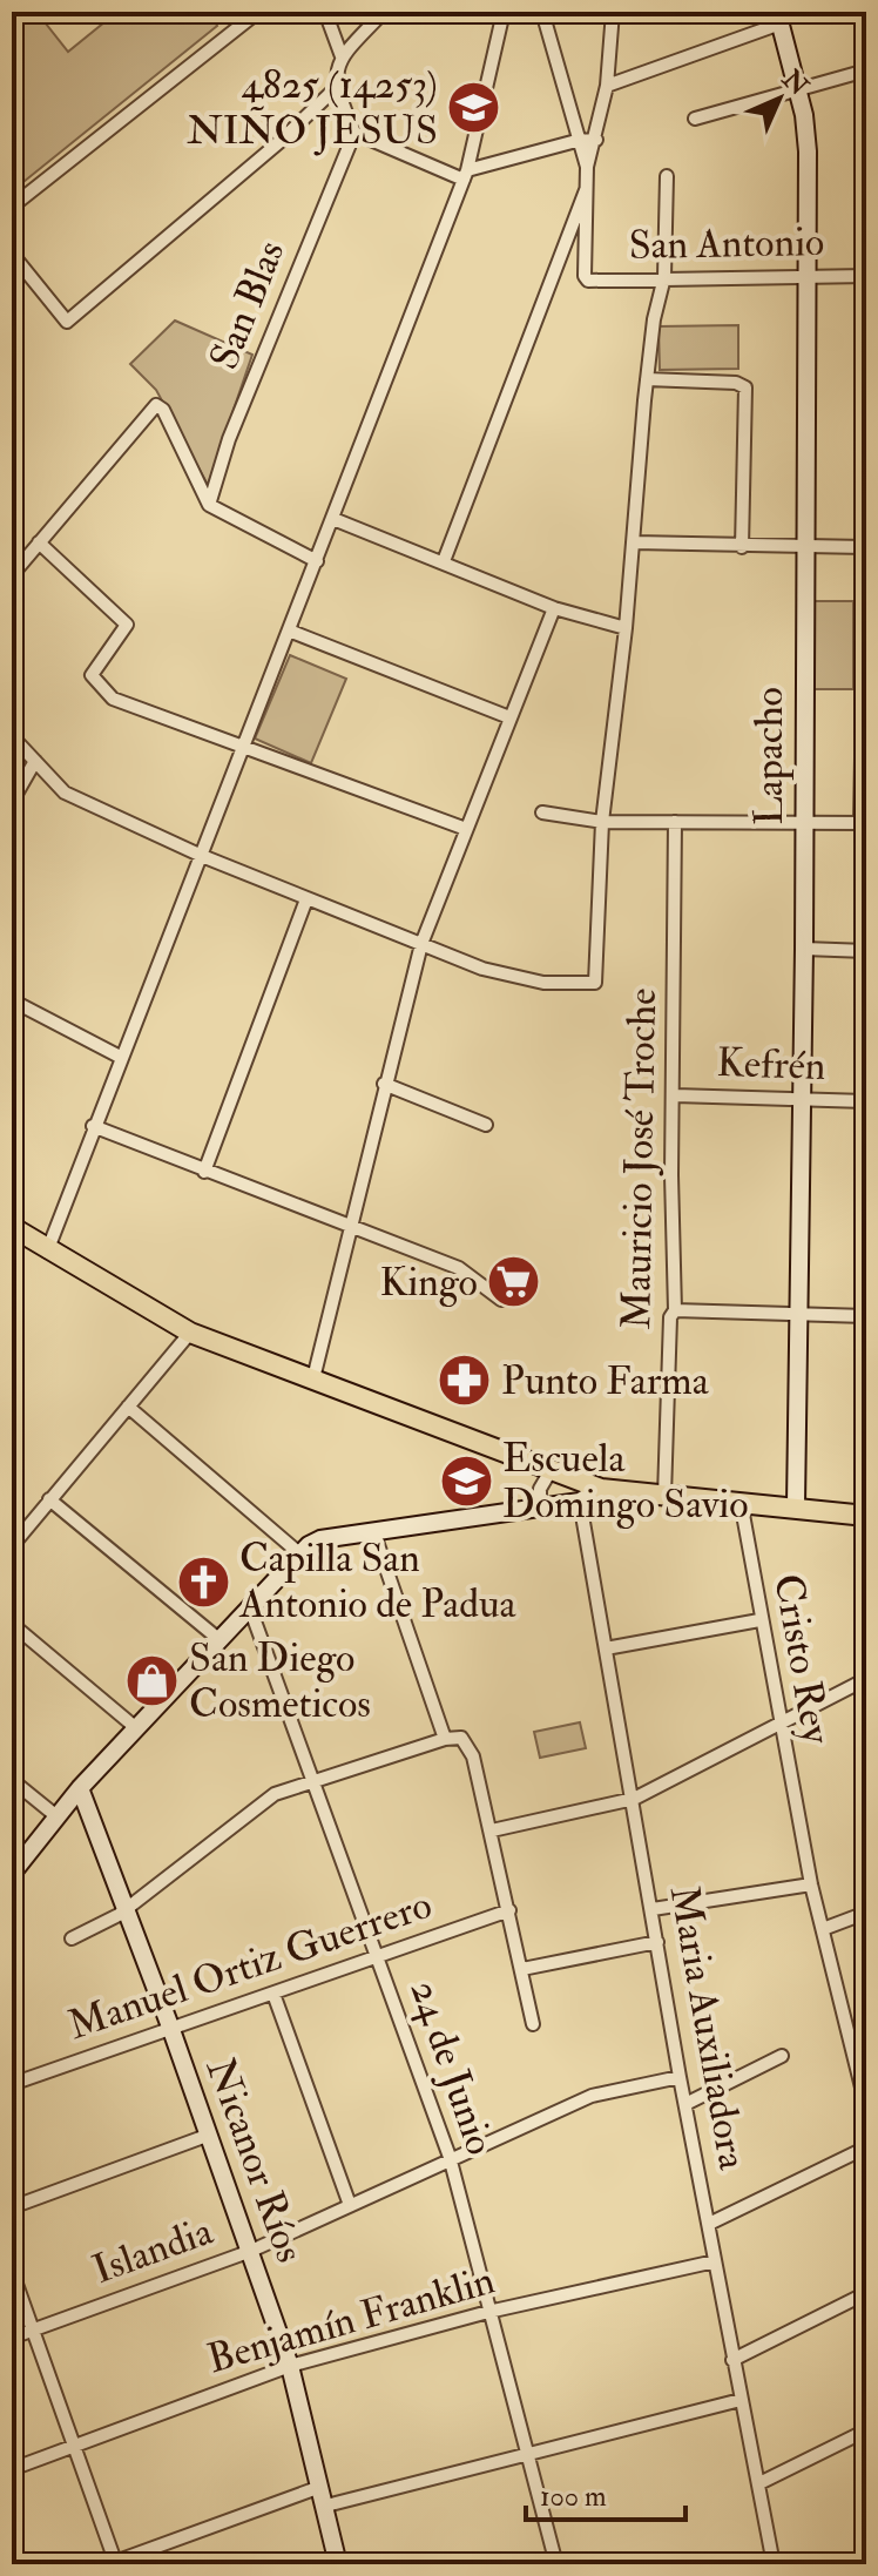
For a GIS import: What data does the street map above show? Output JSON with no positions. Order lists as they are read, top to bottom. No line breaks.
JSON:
{"streets":{"street":["San Antonio","San Blas","Lapacho","Kefrén","Mauricio José Troche","Cristo Rey","Manuel Ortiz Guerrero","Maria Auxiliadora","24 de Junio","Nicanor Ríos","Islandia","Benjamín Franklin"]},"crossings":[["San Antonio","Lapacho"],["Lapacho","Kefrén"],["Kefrén","Mauricio José Troche"],["Manuel Ortiz Guerrero","24 de Junio"],["Manuel Ortiz Guerrero","Nicanor Ríos"],["Maria Auxiliadora","Islandia"],["Maria Auxiliadora","Benjamín Franklin"],["24 de Junio","Islandia"],["24 de Junio","Benjamín Franklin"],["Nicanor Ríos","Islandia"],["Nicanor Ríos","Benjamín Franklin"]],"places":{"school or university":["4825 (14253) NIÑO JESUS","Escuela Domingo Savio"],"supermarket":["Kingo"],"pharmacy":["Punto Farma"],"church":["Capilla San Antonio de Padua"],"shop":["San Diego Cosmeticos"]},"scale_bar":"100 m","north":"top right"}
